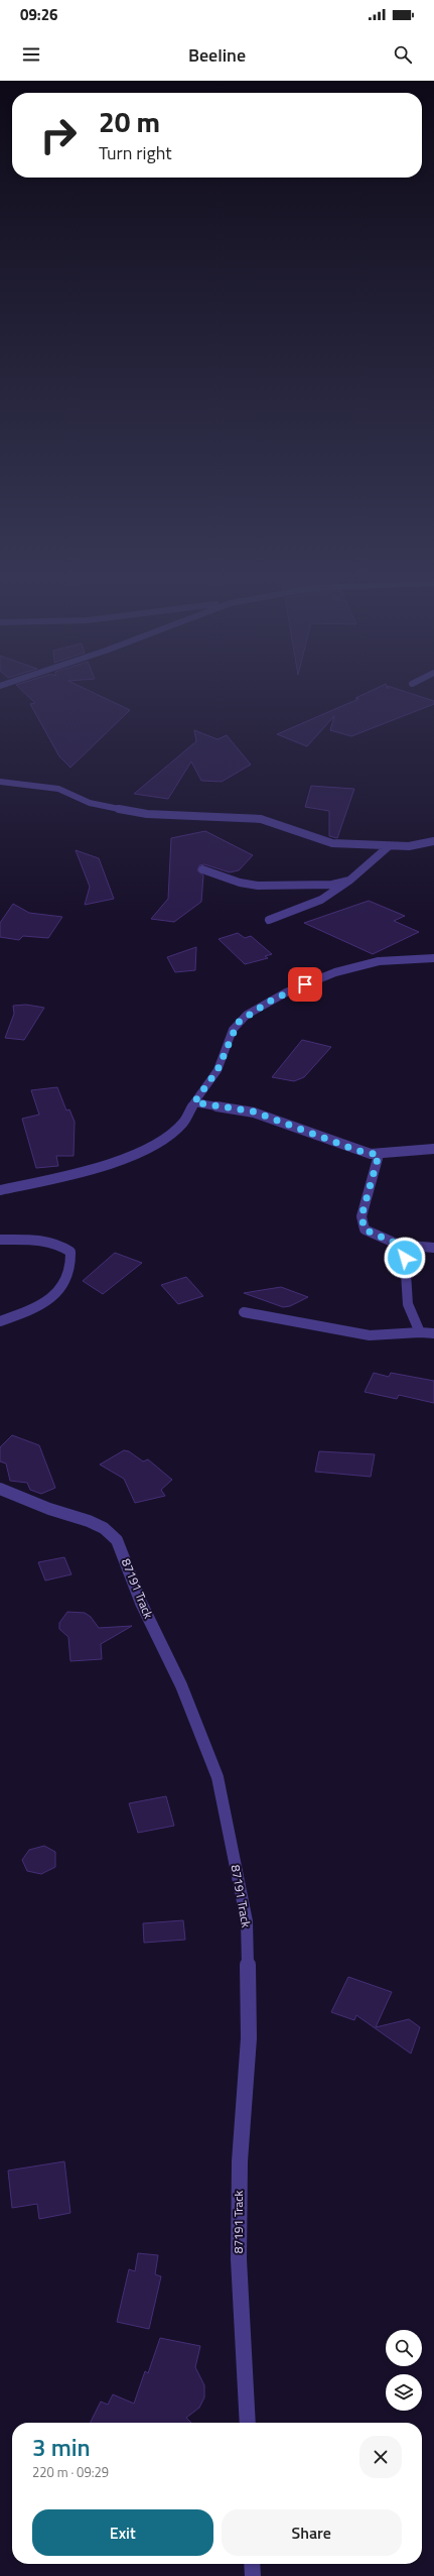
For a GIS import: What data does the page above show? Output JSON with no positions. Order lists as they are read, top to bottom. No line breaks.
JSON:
{"streets":{"street":["87191 Track"]},"page":{"status":"09:26","header":"Beeline","turn":["20 m","Turn right"],"heading":["3 min","220 m · 09:29"],"buttons":["Exit","Share"]}}
